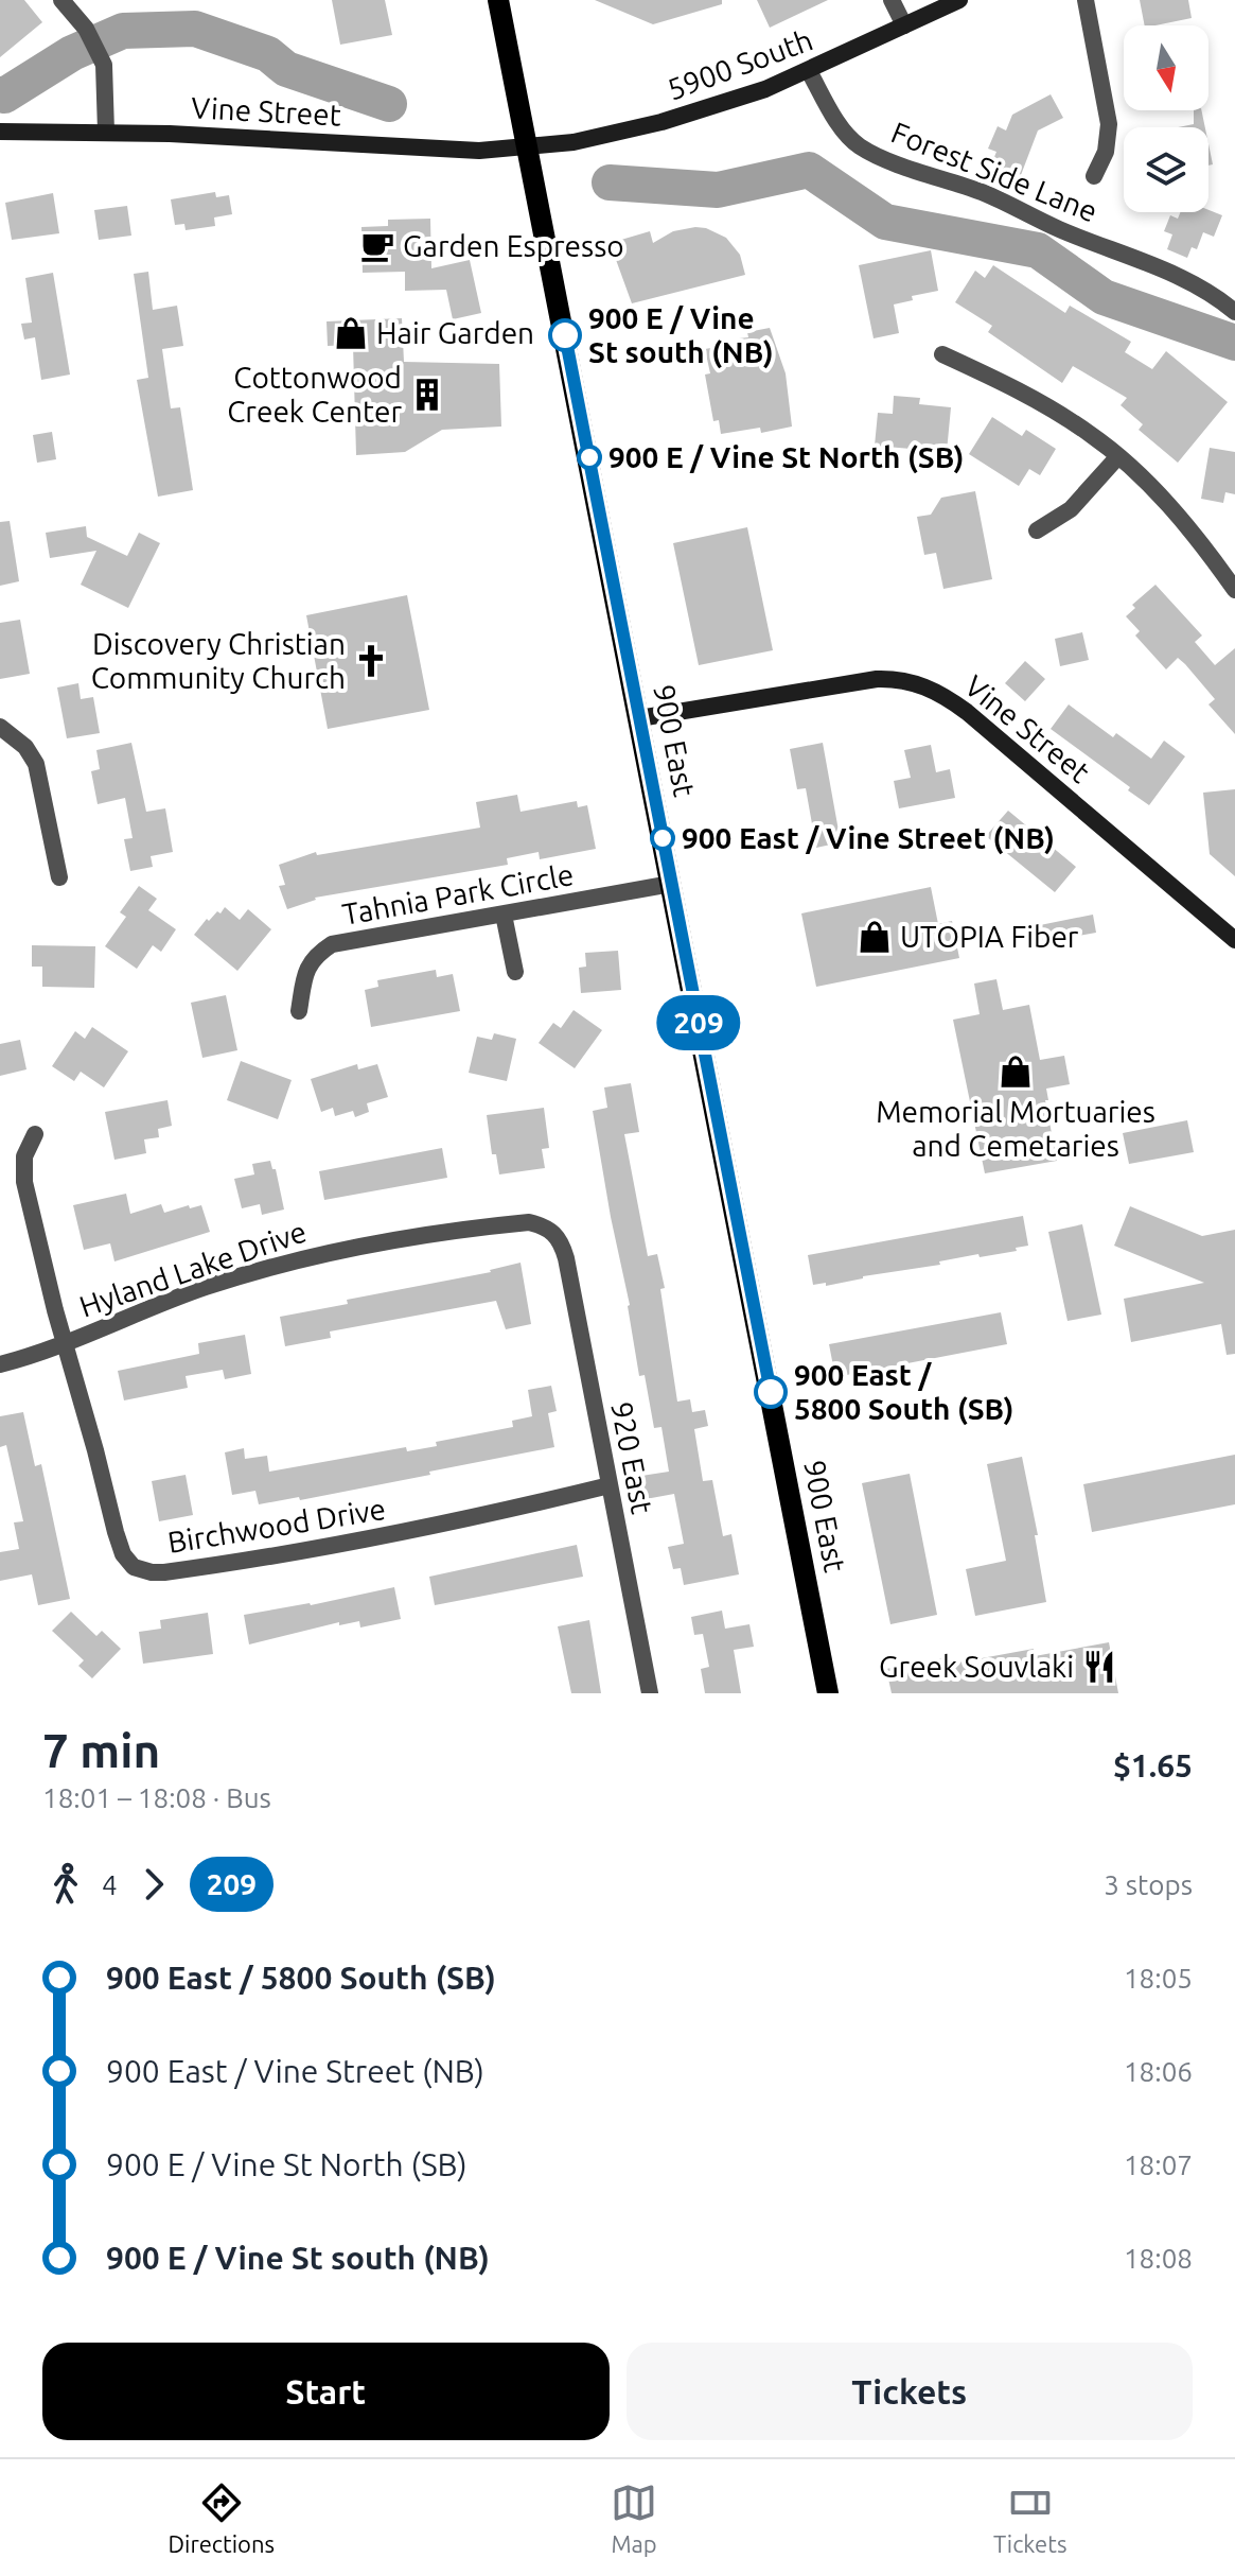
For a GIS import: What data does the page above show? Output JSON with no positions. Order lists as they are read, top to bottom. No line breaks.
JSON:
{"streets":{"main road":["900 East"],"street":["5900 South","Vine Street","Forest Side Lane","Tahnia Park Circle","Hyland Lake Drive","920 East","Birchwood Drive"]},"crossings":[["5900 South","Vine Street"],["5900 South","Forest Side Lane"],["5900 South","900 East"],["Vine Street","900 East"],["900 East","Tahnia Park Circle"],["Hyland Lake Drive","920 East"],["Hyland Lake Drive","Birchwood Drive"],["920 East","Birchwood Drive"]],"places":{"cafe":["Garden Espresso"],"shop":["Hair Garden","UTOPIA Fiber","Memorial Mortuaries and Cemetaries"],"other":["900 E / Vine St south (NB)","900 E / Vine St North (SB)","900 East / Vine Street (NB)","900 East / 5800 South (SB)"],"building":["Cottonwood Creek Center"],"church":["Discovery Christian Community Church"],"restaurant":["Greek Souvlaki"]},"lines":["bus line 209"],"north":"bottom","page":{"on_map":"209","heading":["7 min","18:01 – 18:08 · Bus","$1.65"],"legs":["4","209","3 stops"],"list":[{"name":"900 East / 5800 South (SB)","value":"18:05"},{"name":"900 East / Vine Street (NB)","value":"18:06"},{"name":"900 E / Vine St North (SB)","value":"18:07"},{"name":"900 E / Vine St south (NB)","value":"18:08"}],"buttons":["Start","Tickets"],"tabs":["Directions","Map","Tickets"]}}
